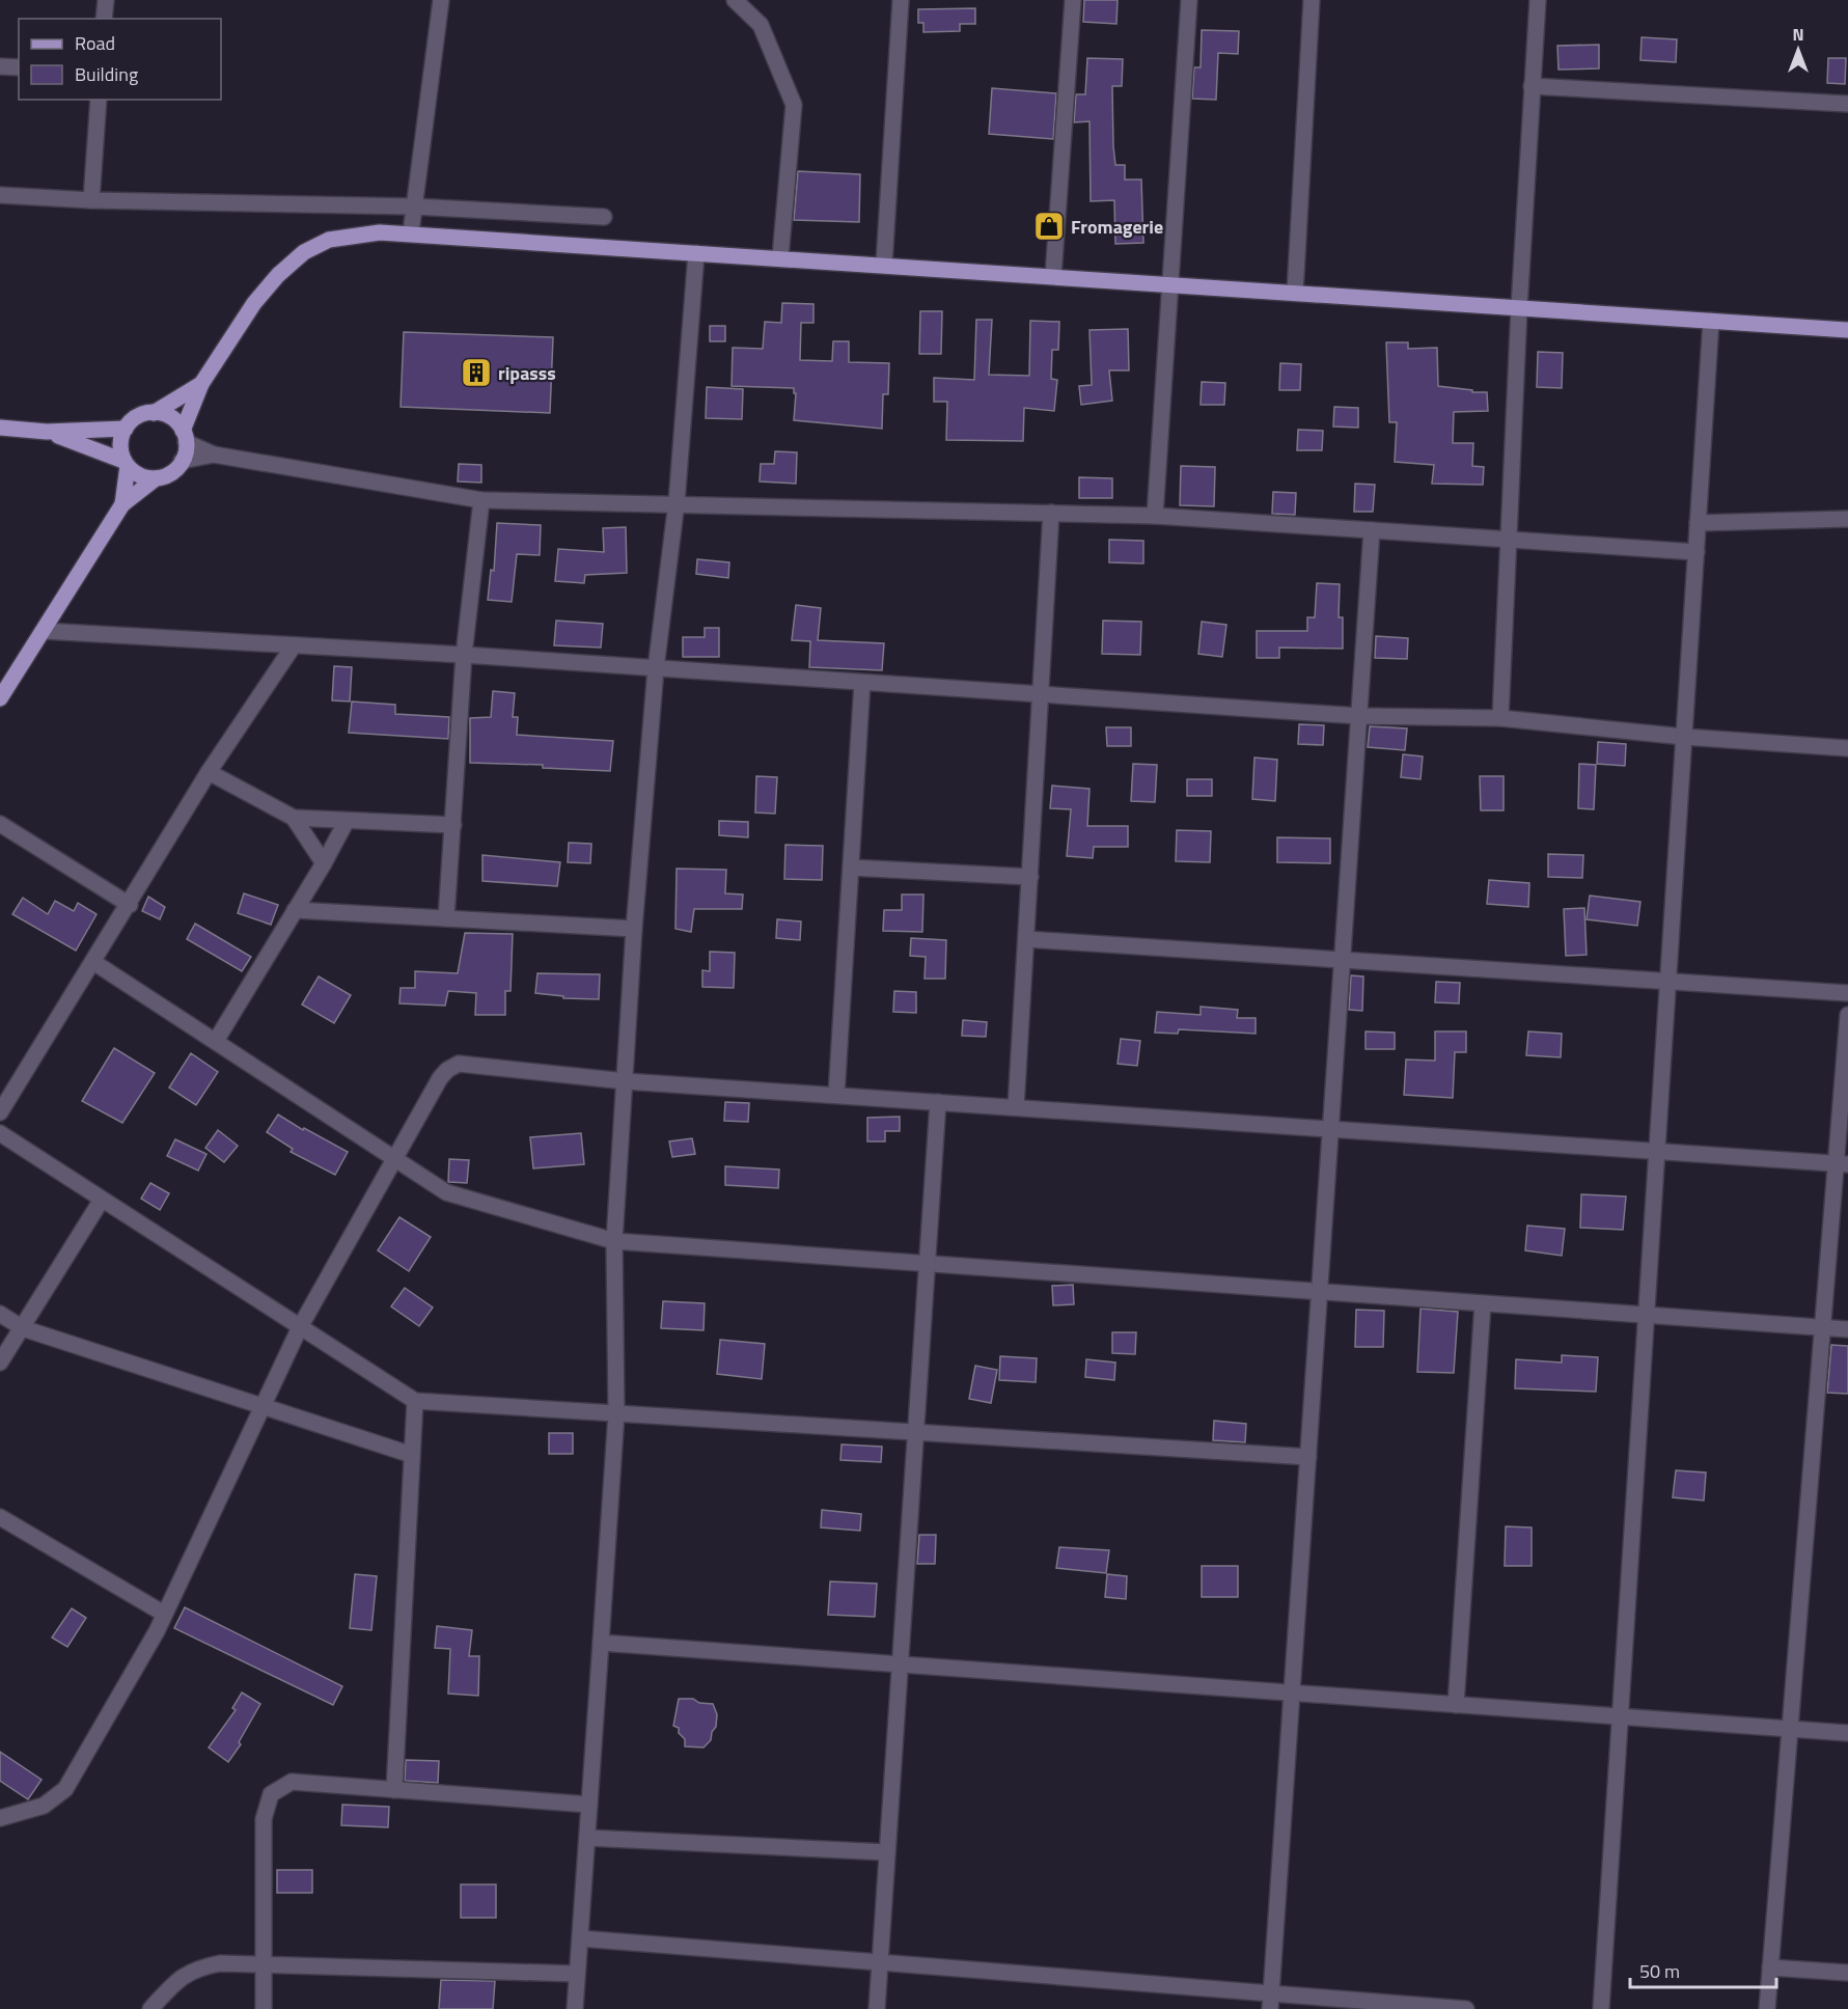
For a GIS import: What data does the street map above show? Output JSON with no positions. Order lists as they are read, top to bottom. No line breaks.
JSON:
{"places":{"shop":["Fromagerie"],"building":["ripasss"]},"legend":["Road","Building"],"scale_bar":"50 m","north":"top"}
